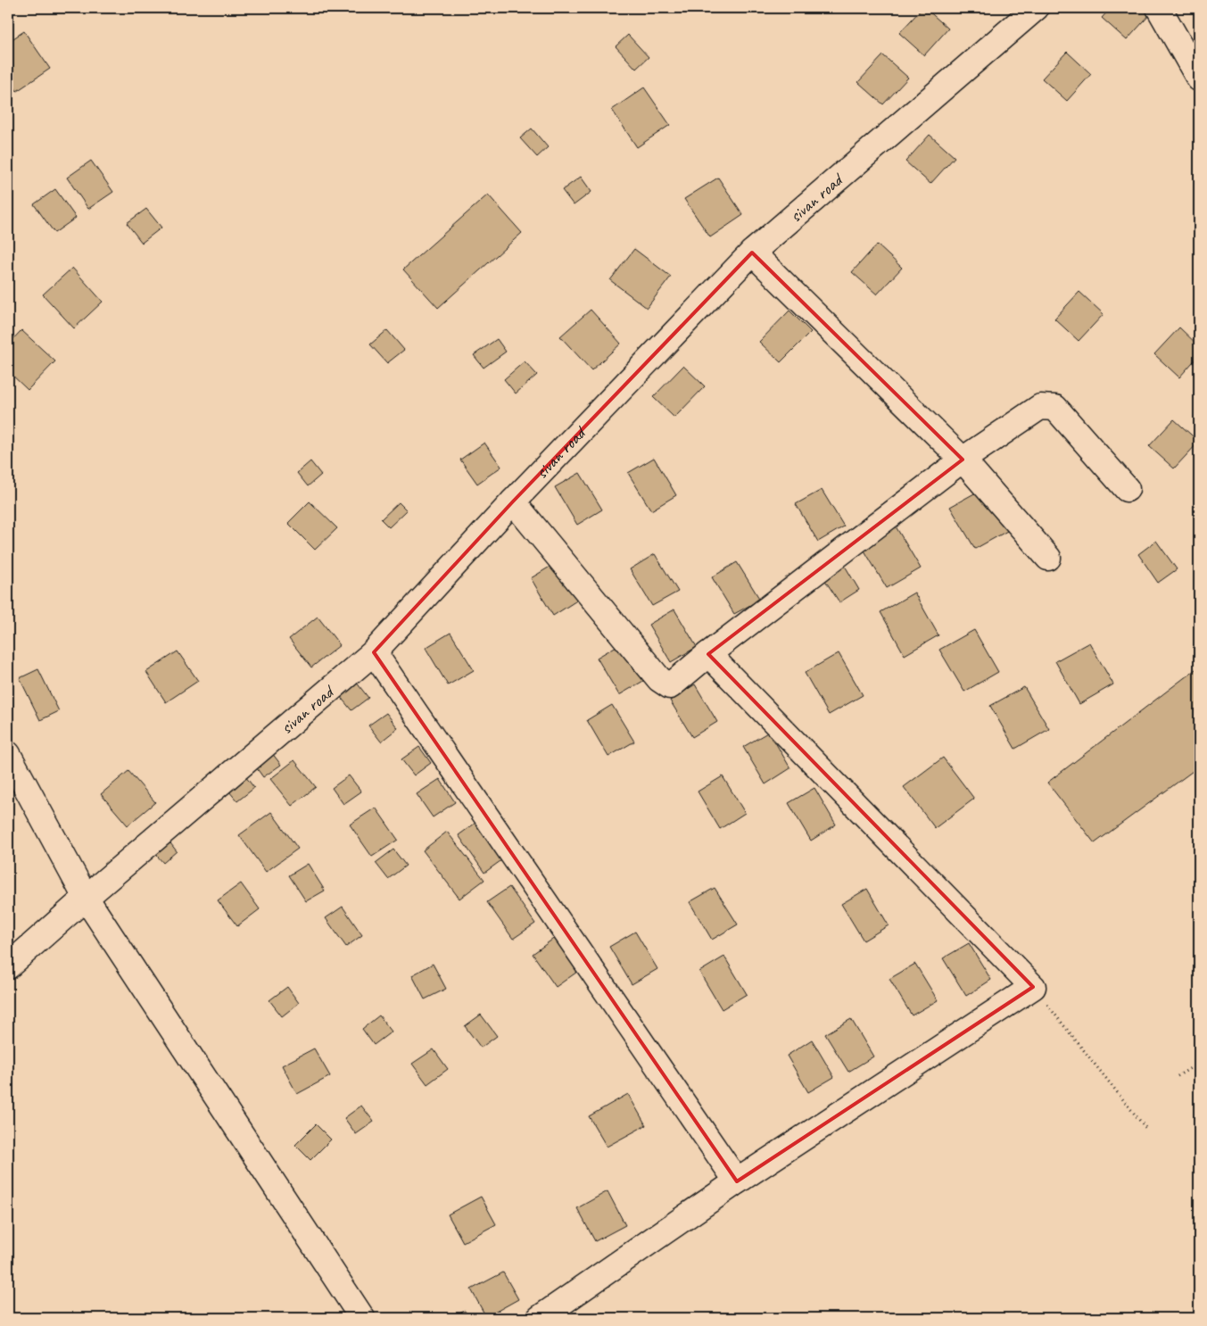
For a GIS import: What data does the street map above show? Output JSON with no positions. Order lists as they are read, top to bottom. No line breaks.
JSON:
{"streets":{"street":["sivan road"]}}
